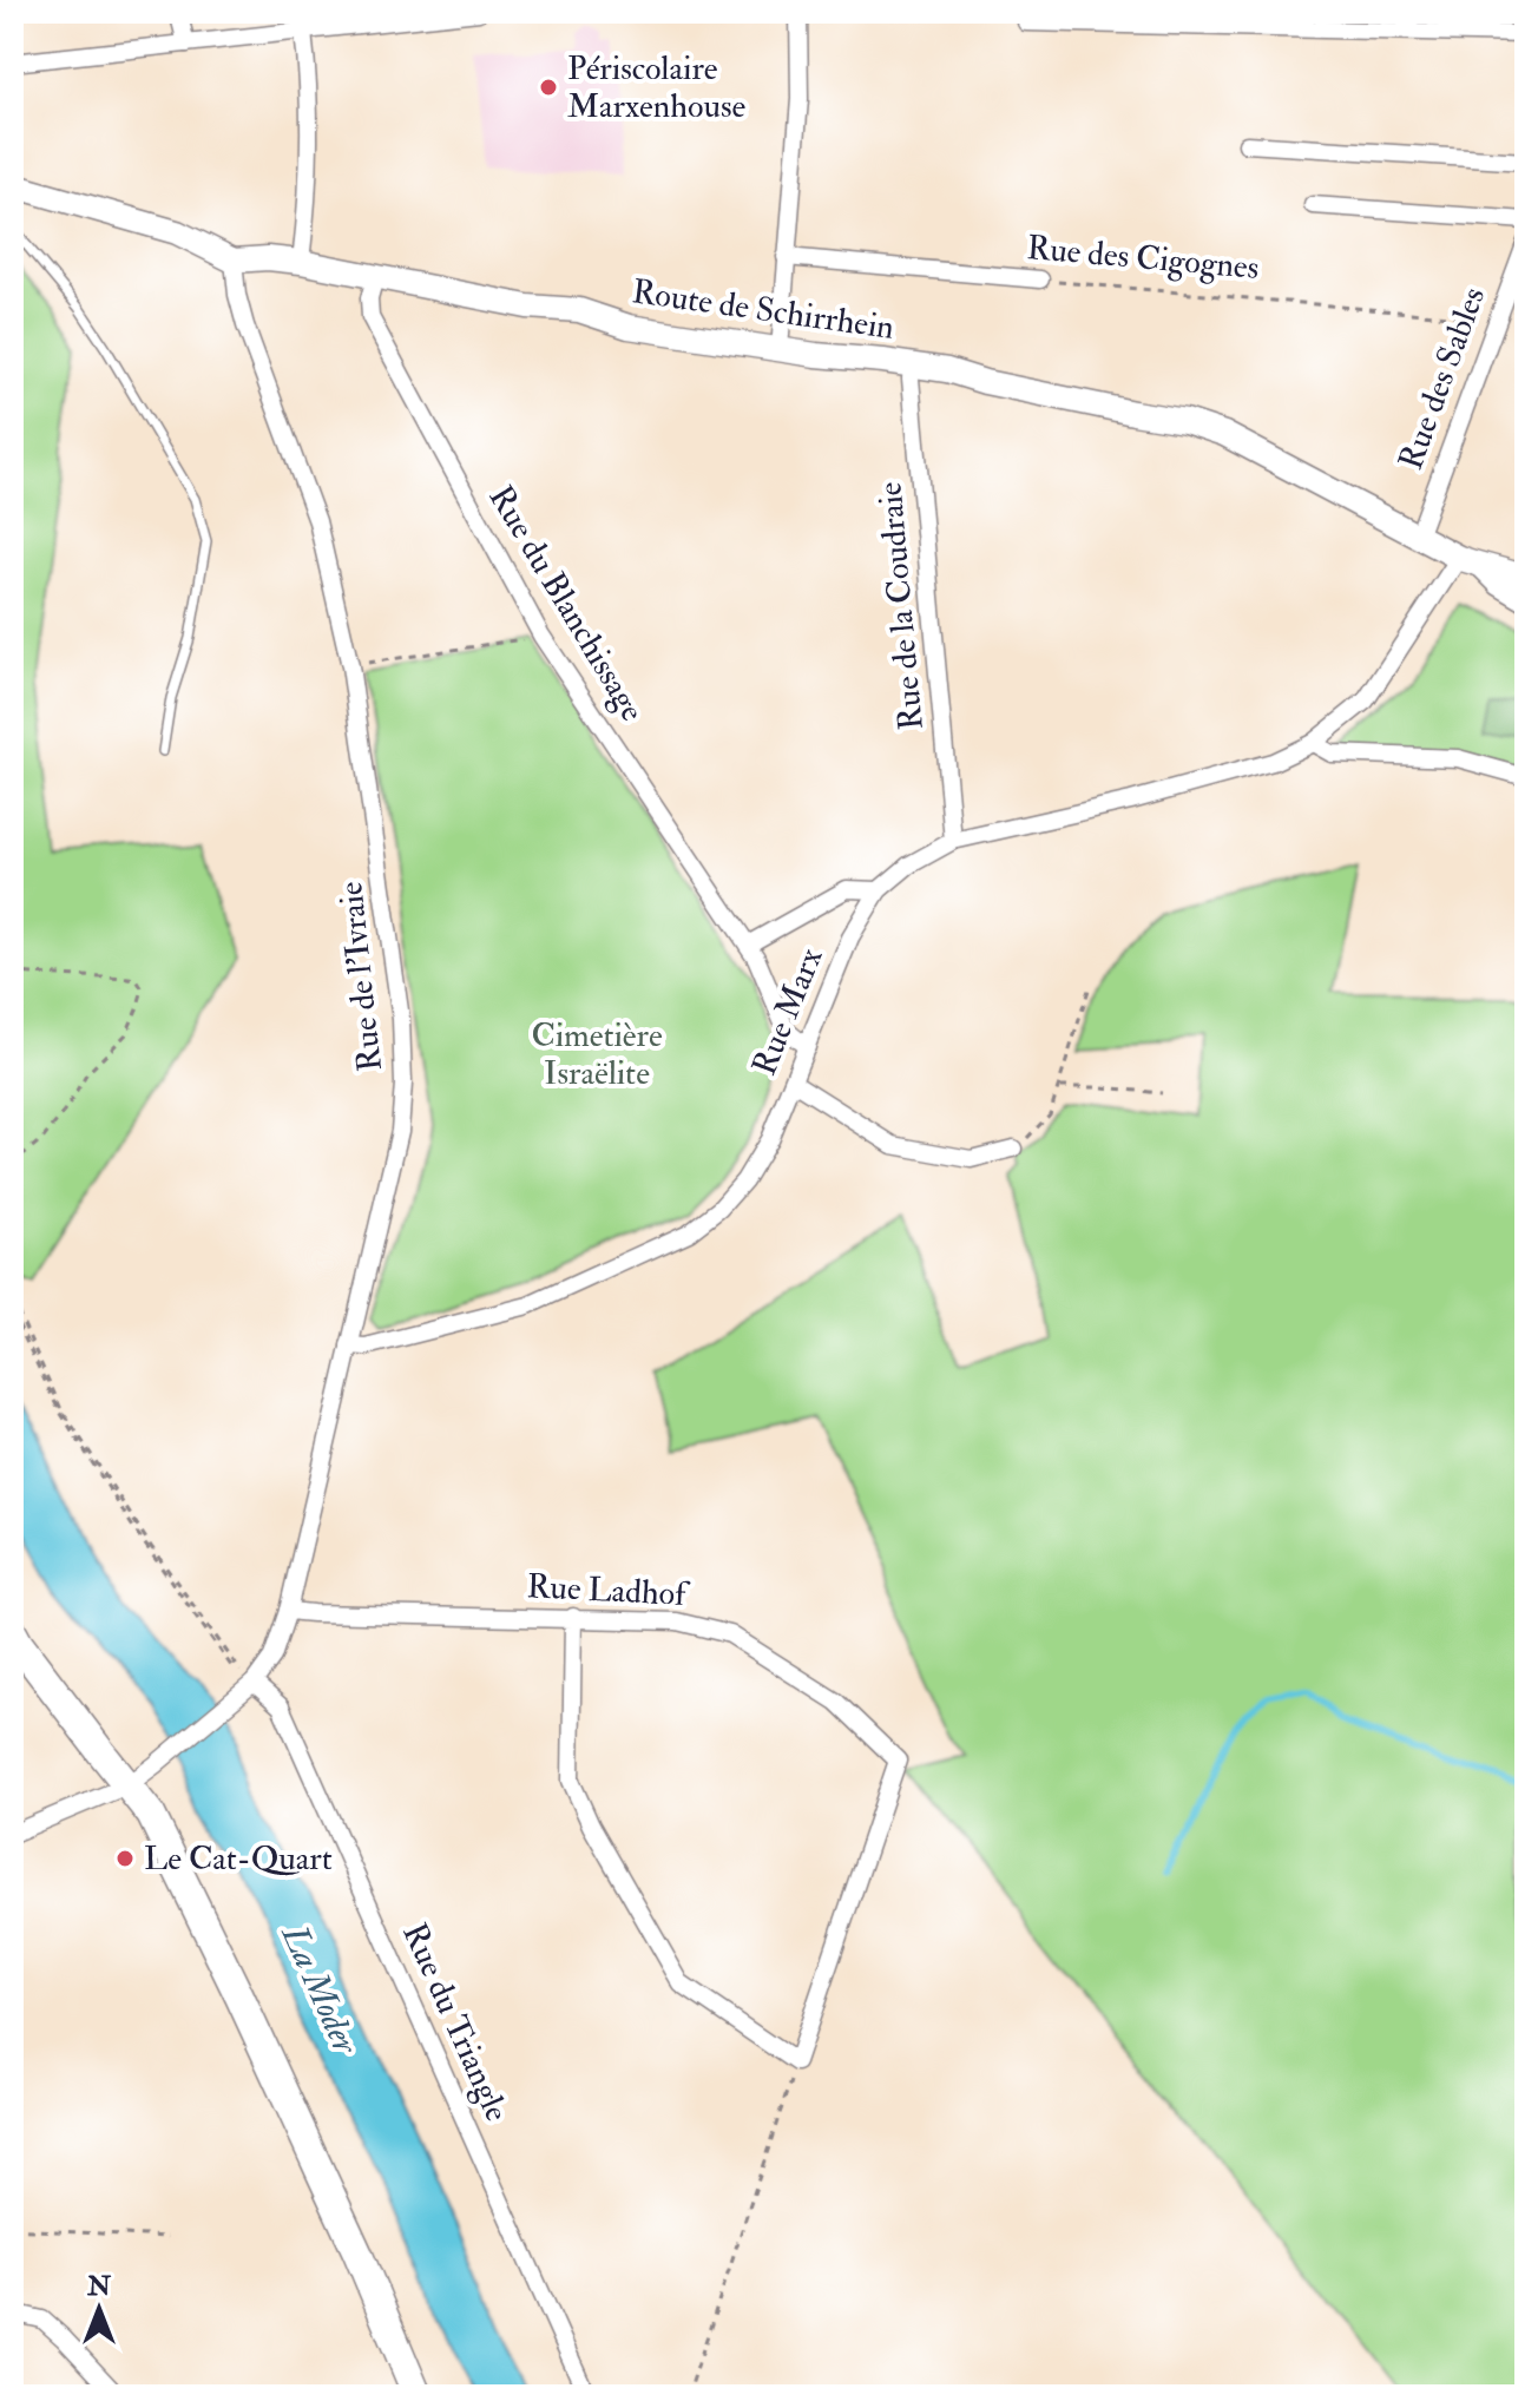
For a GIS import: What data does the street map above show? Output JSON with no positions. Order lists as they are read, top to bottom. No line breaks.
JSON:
{"streets":{"street":["Rue des Cigognes","Route de Schirrhein","Rue des Sables","Rue du Blanchissage","Rue de la Coudraie","Rue de l'Ivraie","Rue Marx","Rue Ladhof","Rue du Triangle"]},"crossings":[["Rue des Cigognes","Rue des Sables"],["Route de Schirrhein","Rue des Sables"],["Route de Schirrhein","Rue du Blanchissage"],["Route de Schirrhein","Rue de la Coudraie"],["Route de Schirrhein","Rue de l'Ivraie"],["Route de Schirrhein","Rue Marx"],["Rue du Blanchissage","Rue Marx"],["Rue de la Coudraie","Rue Marx"],["Rue de l'Ivraie","Rue Marx"],["Rue de l'Ivraie","Rue Ladhof"],["Rue de l'Ivraie","Rue du Triangle"]],"water":["La Moder"],"parks":["Cimetière Israëlite"],"places":["Périscolaire Marxenhouse","Le Cat-Quart"],"north":"top"}
